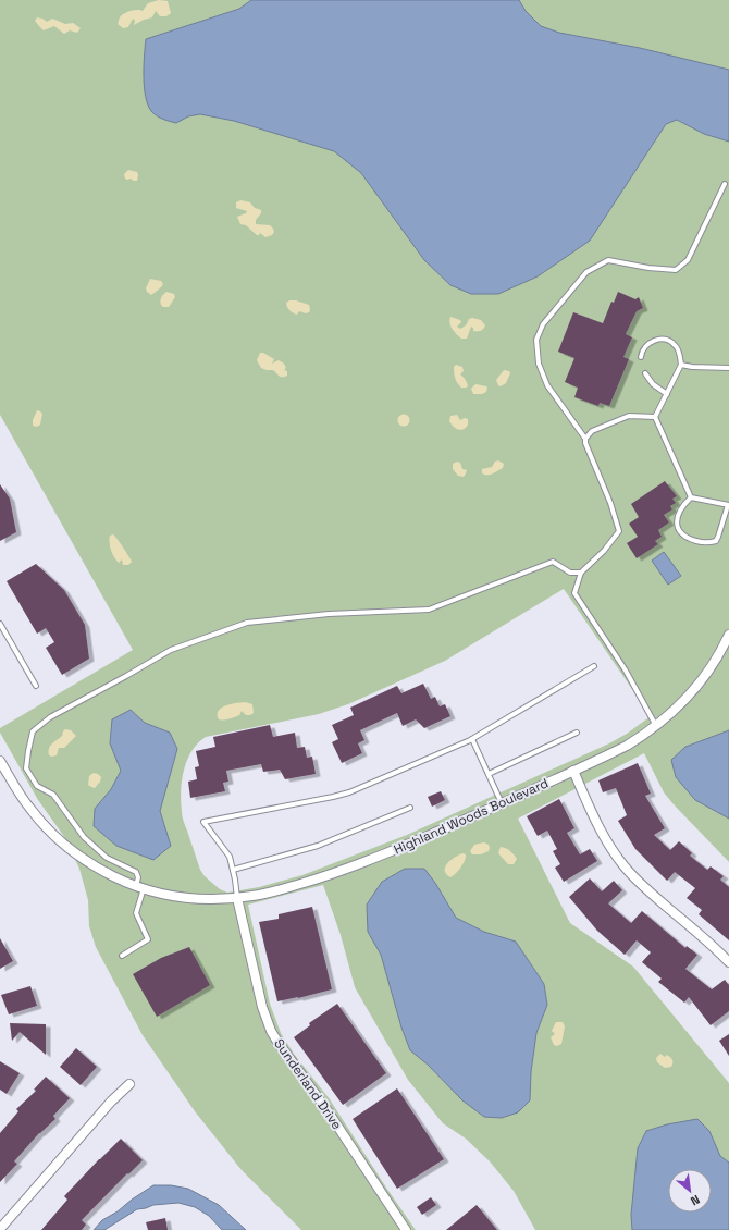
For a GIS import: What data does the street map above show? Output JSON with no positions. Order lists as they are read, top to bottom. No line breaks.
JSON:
{"streets":{"street":["Highland Woods Boulevard","Sunderland Drive"]},"crossings":[["Highland Woods Boulevard","Sunderland Drive"]],"north":"bottom right"}
